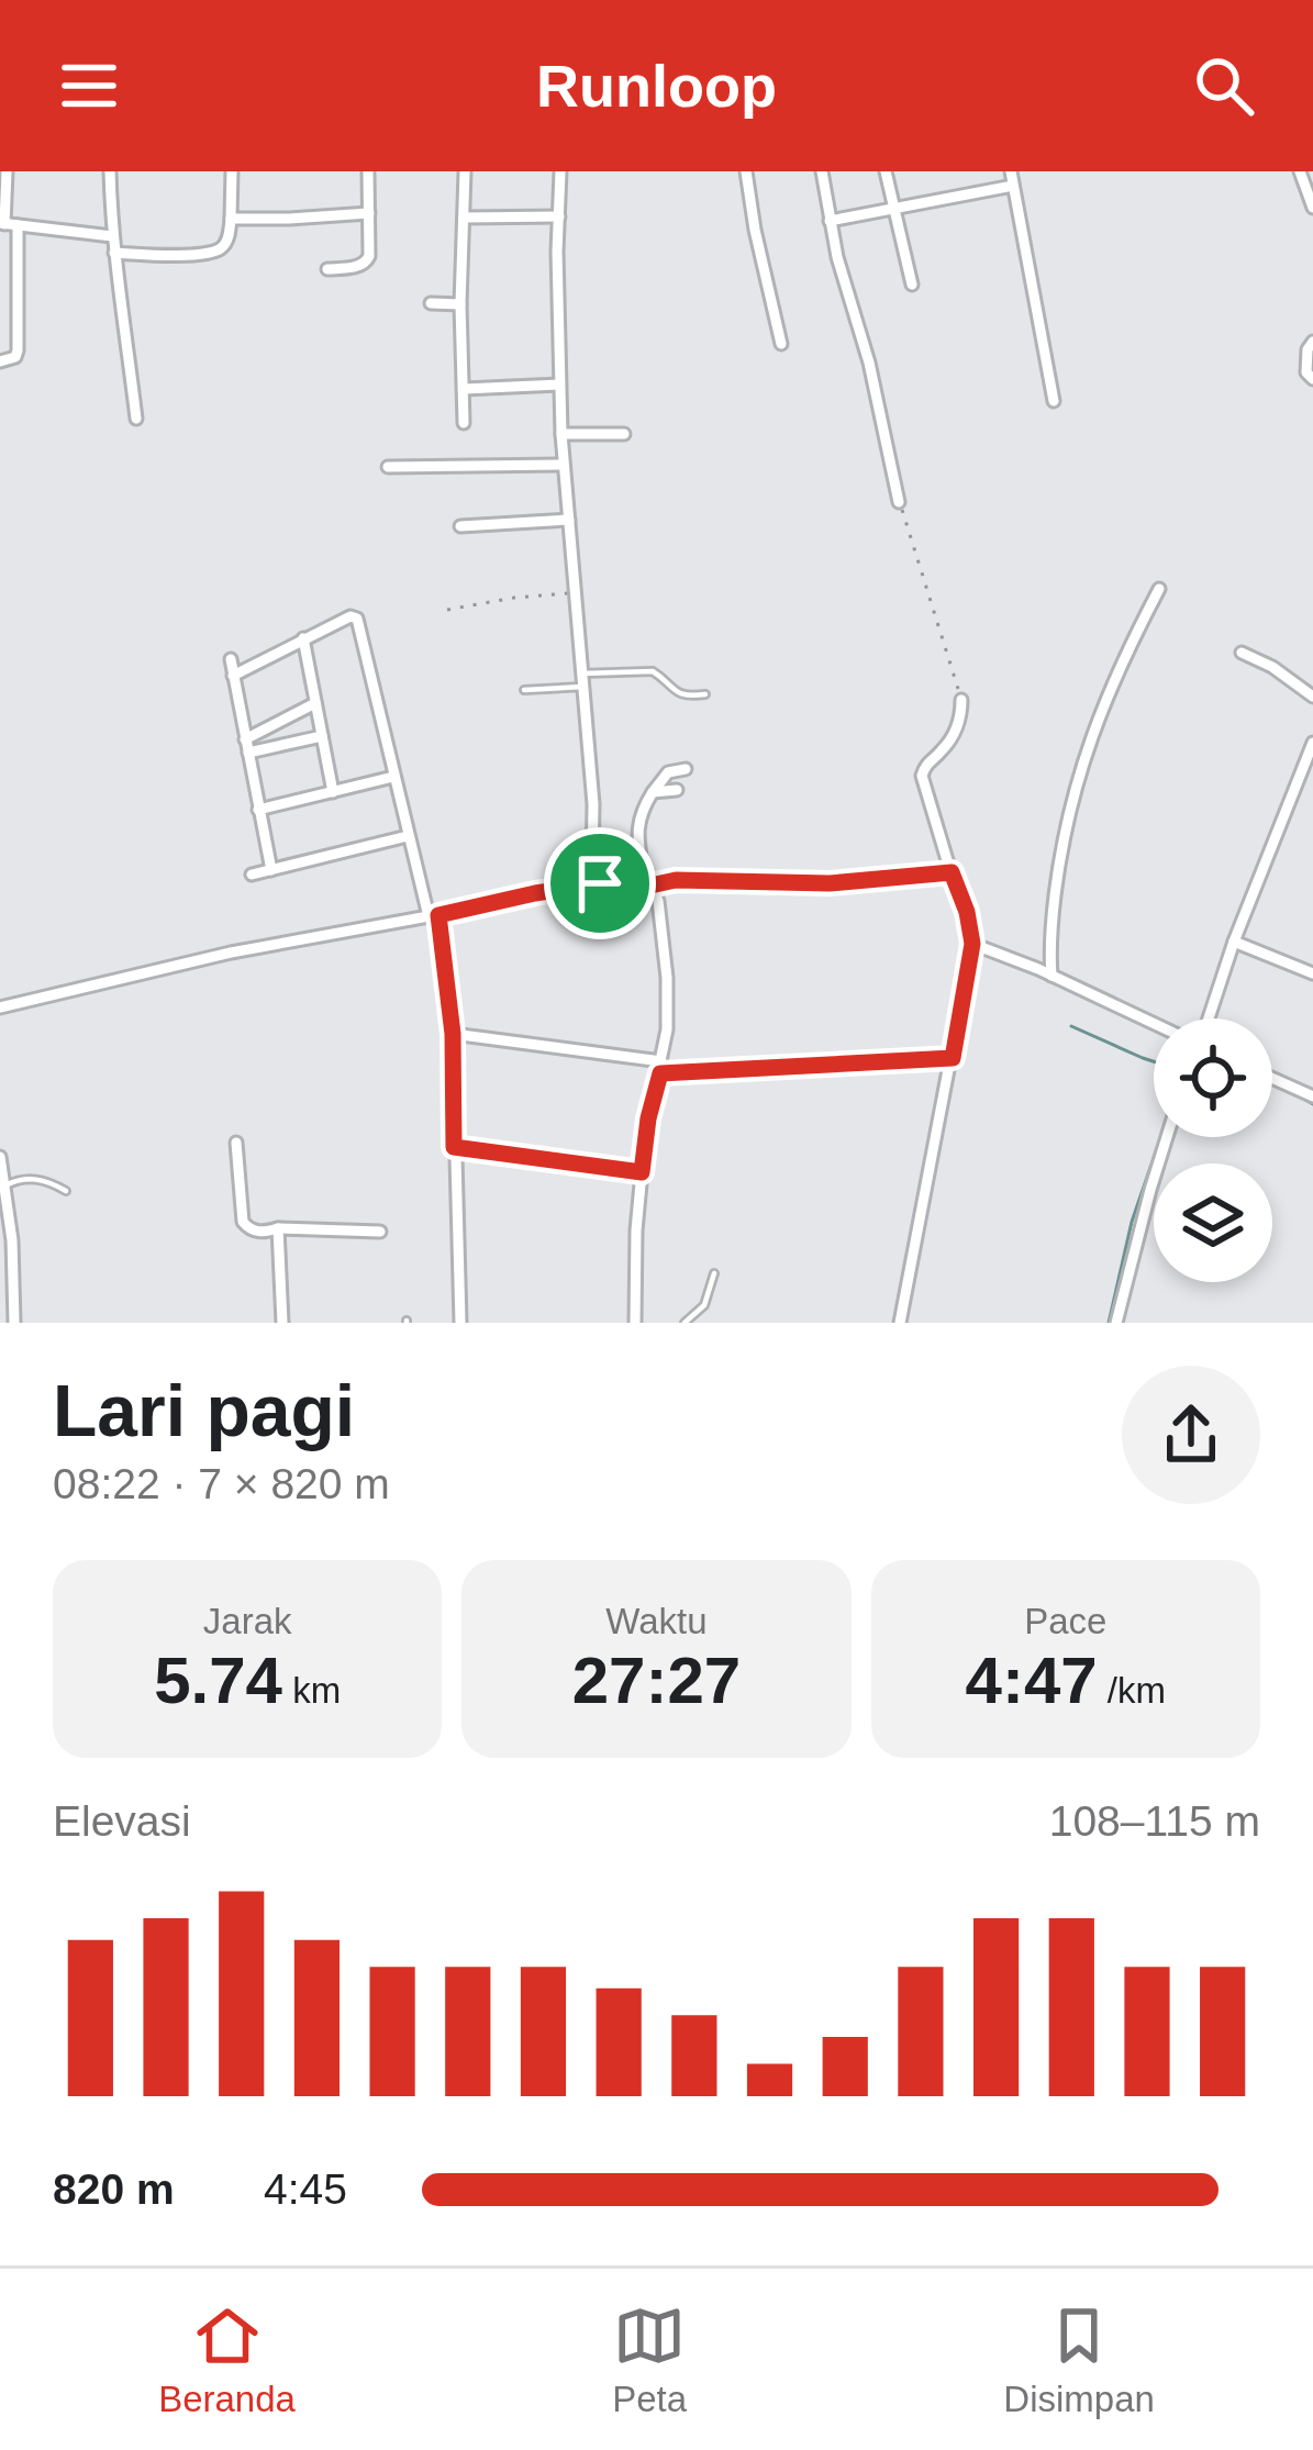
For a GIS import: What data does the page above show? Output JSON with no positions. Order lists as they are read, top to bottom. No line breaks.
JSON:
{"page":{"header":"Runloop","heading":["Lari pagi","08:22 · 7 × 820 m"],"stats":[["Jarak","5.74 km"],["Waktu","27:27"],["Pace","4:47 /km"]],"chart":["Elevasi","108–115 m"],"list":[{"name":"820 m","note":"4:45"}],"tabs":["Beranda","Peta","Disimpan"]}}
